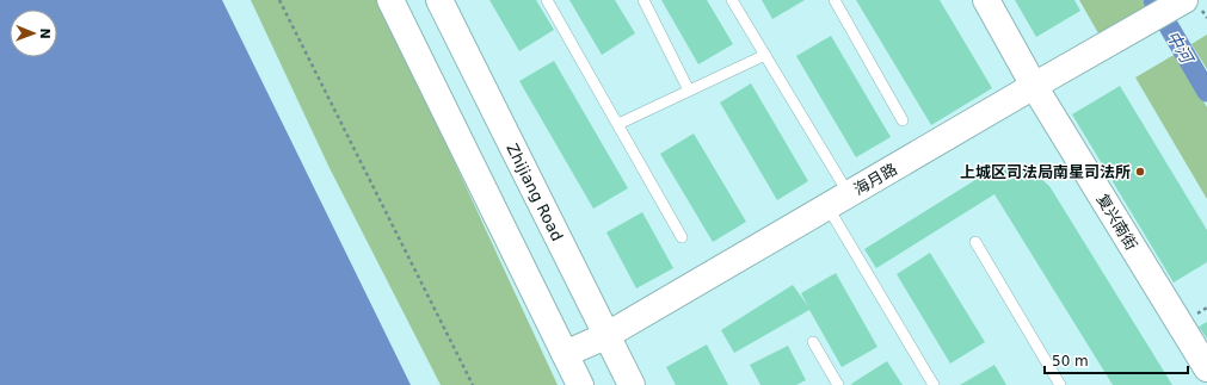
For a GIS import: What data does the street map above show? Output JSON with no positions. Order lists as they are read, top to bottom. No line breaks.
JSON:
{"streets":{"street":["海月路","Zhijiang Road","复兴南街"]},"crossings":[["海月路","Zhijiang Road"],["海月路","复兴南街"]],"water":["中河"],"places":["上城区司法局南星司法所"],"scale_bar":"50 m","north":"right"}
